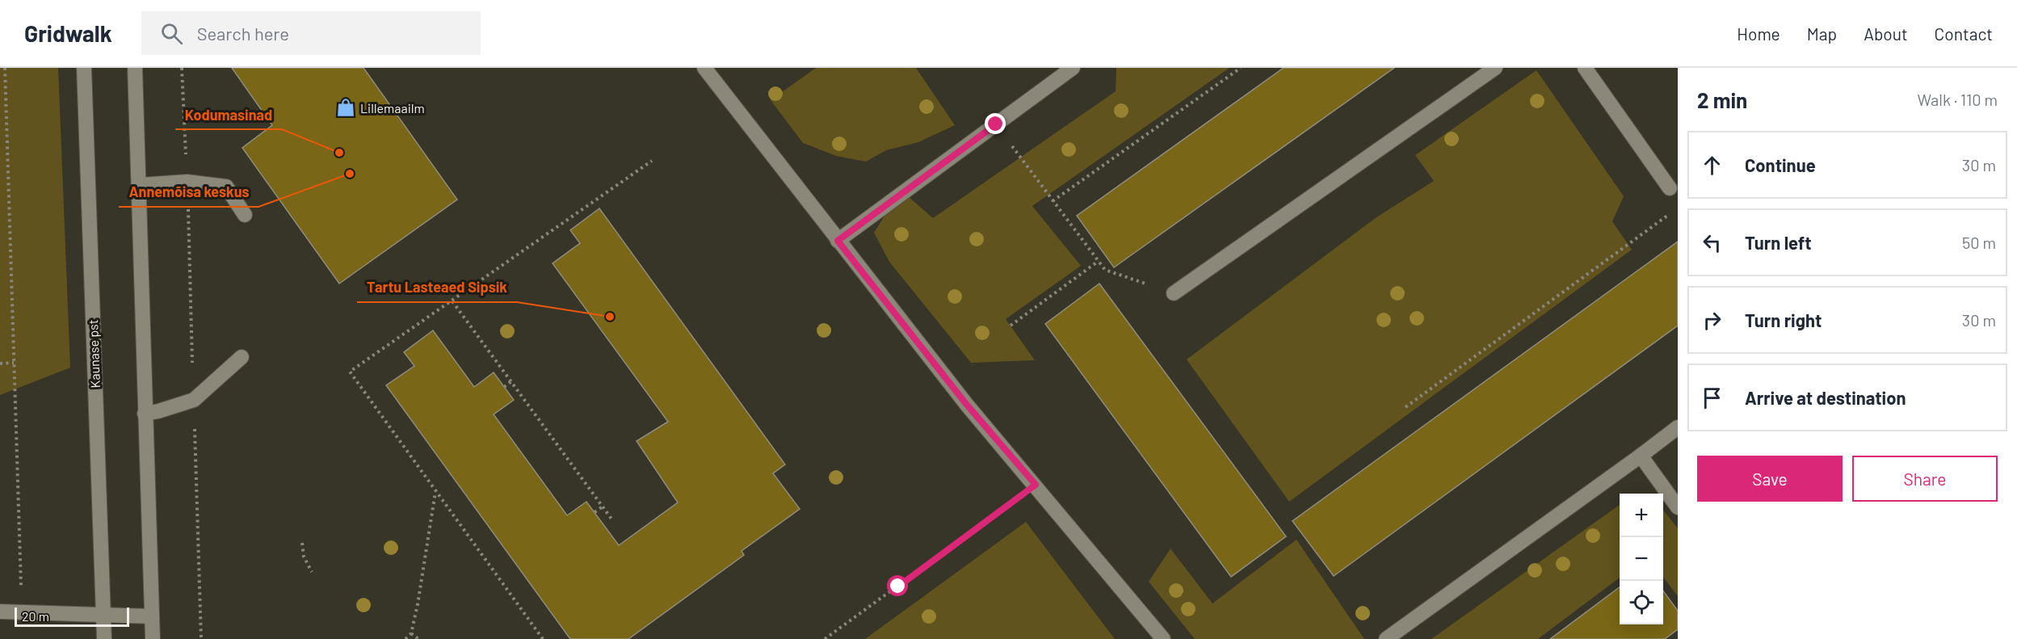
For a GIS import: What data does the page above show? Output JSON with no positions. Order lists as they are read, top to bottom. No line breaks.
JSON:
{"streets":{"street":["Kaunase pst"]},"places":{"shop":["Lillemaailm"],"other":["Kodumasinad","Annemõisa keskus","Tartu Lasteaed Sipsik"]},"scale_bar":"20 m","page":{"header":"Gridwalk","search":"Search here","nav":["Home","Map","About","Contact"],"heading":["2 min","Walk · 110 m"],"list":[["Continue","30 m"],["Turn left","50 m"],["Turn right","30 m"],"Arrive at destination"],"buttons":["Save","Share"],"map_buttons":["+","−"],"scale":"20 m"}}
